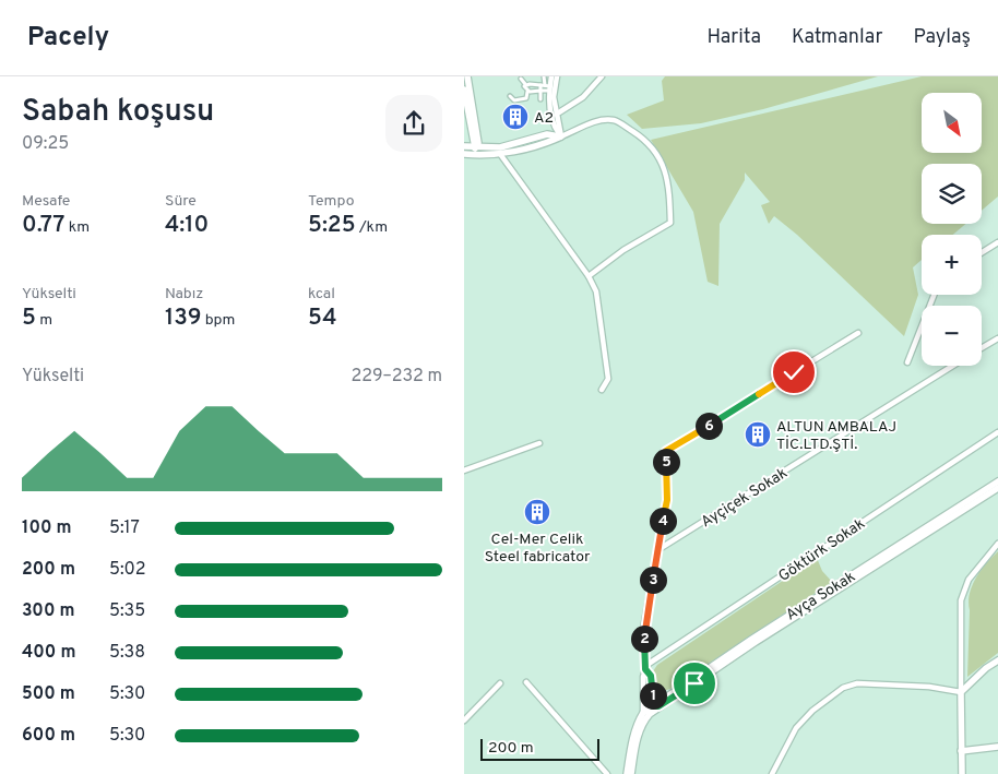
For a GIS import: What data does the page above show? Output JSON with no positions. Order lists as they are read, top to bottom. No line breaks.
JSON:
{"streets":{"street":["Ayçiçek Sokak","Göktürk Sokak","Ayça Sokak"]},"places":{"building":["A2","ALTUN AMBALAJ TİC.LTD.ŞTİ.","Cel-Mer Celik Steel fabricator"]},"scale_bar":"200 m","north":"bottom right","page":{"header":"Pacely","nav":["Harita","Katmanlar","Paylaş"],"heading":["Sabah koşusu","09:25"],"map_buttons":["+","−"],"stats":[["Mesafe","0.77 km"],["Süre","4:10"],["Tempo","5:25 /km"],["Yükselti","5 m"],["Nabız","139 bpm"],["kcal","54"]],"chart":["Yükselti","229–232 m"],"pins":["6","5","4","3","2","1"],"list":[{"name":"100 m","note":"5:17"},{"name":"200 m","note":"5:02"},{"name":"300 m","note":"5:35"},{"name":"400 m","note":"5:38"},{"name":"500 m","note":"5:30"},{"name":"600 m","note":"5:30"}],"scale":"200 m"}}
